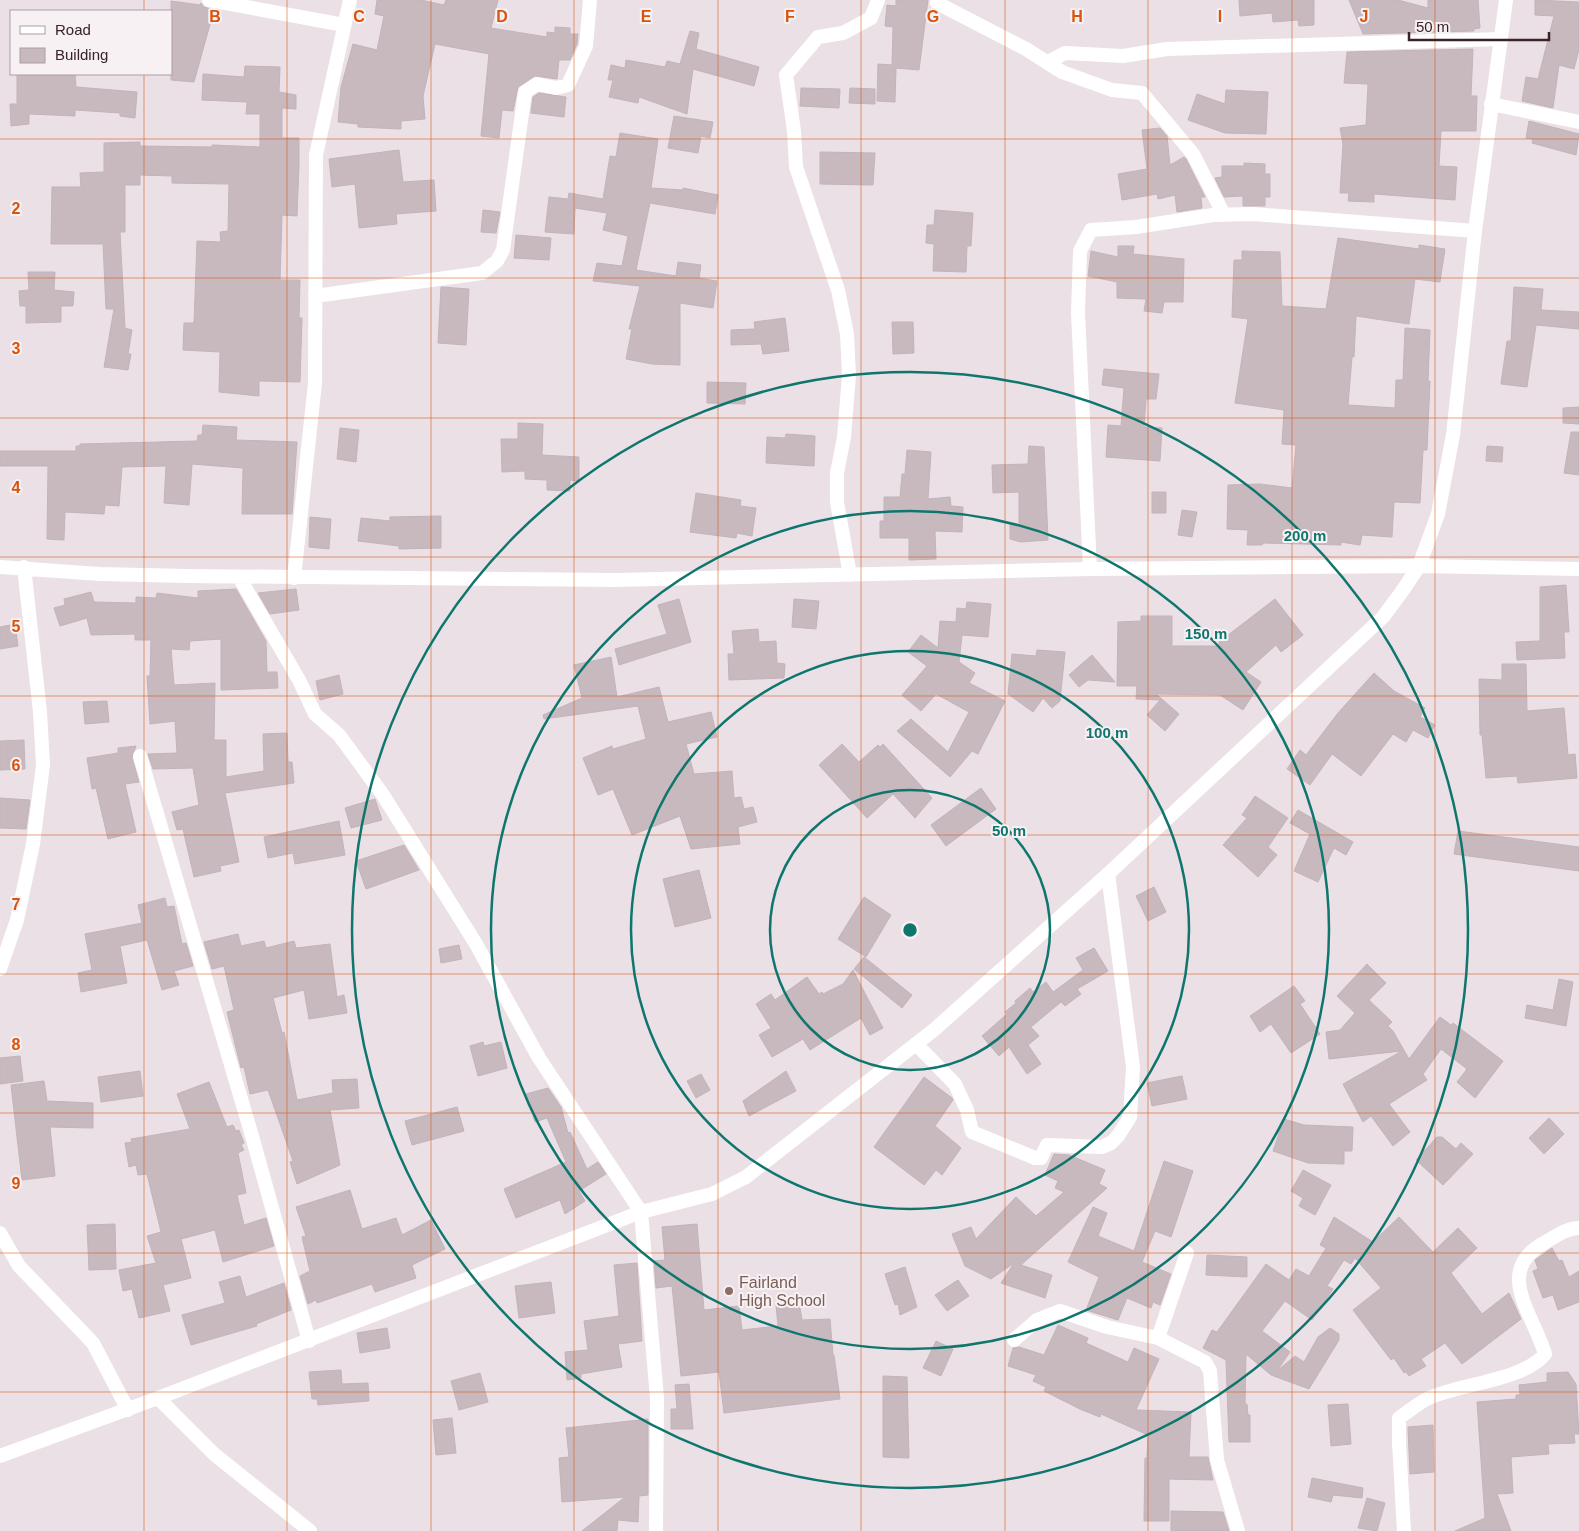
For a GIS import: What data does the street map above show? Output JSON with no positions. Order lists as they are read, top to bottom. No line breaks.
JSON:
{"places":["Fairland High School"],"legend":["Road","Building"],"scale_bar":"50 m","grid":{"columns":["B","C","D","E","F","G","H","I","J"],"rows":["2","3","4","5","6","7","8","9"]},"rings":["200 m","150 m","100 m","50 m"]}
